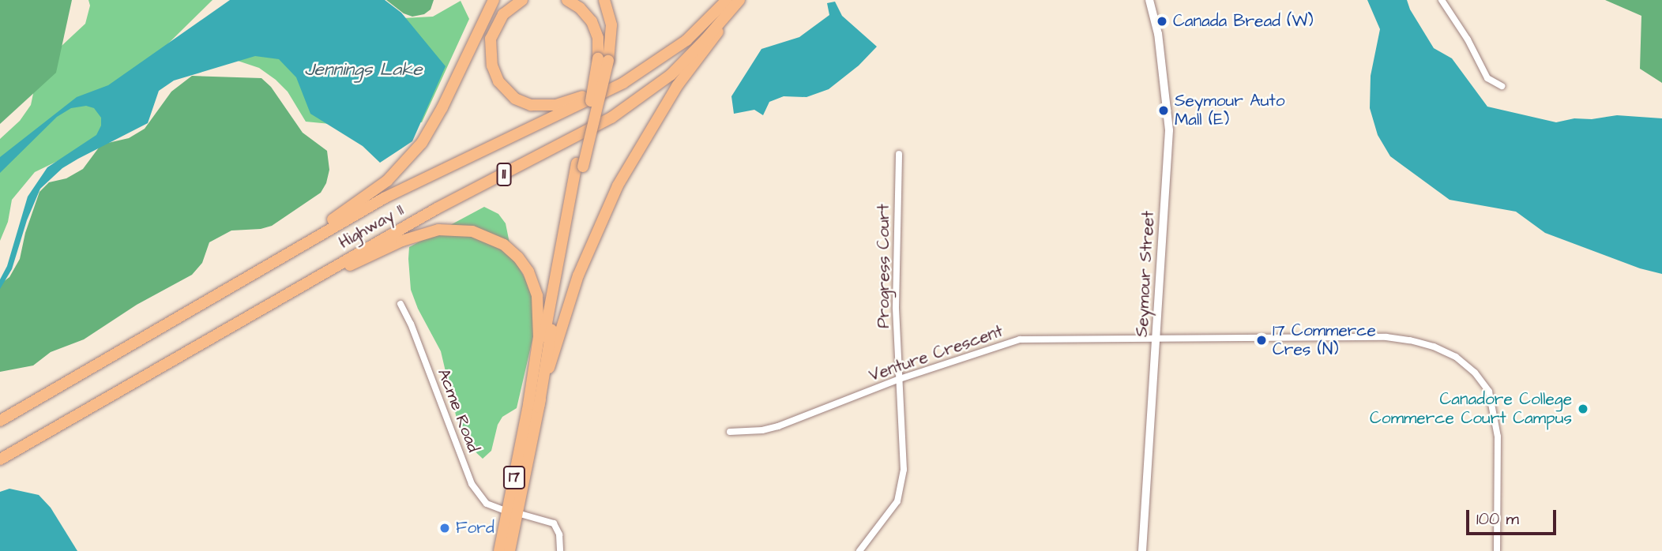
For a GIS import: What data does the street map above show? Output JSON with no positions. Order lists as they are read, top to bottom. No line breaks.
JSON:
{"streets":{"highway":["11","Highway 11","17"],"street":["Progress Court","Seymour Street","Venture Crescent","Acme Road"]},"crossings":[["Progress Court","Venture Crescent"],["Seymour Street","Venture Crescent"],["Acme Road","17"]],"water":["Jennings Lake"],"places":["Canada Bread (W)","Seymour Auto Mall (E)","17 Commerce Cres (N)","Canadore College Commerce Court Campus","Ford"],"scale_bar":"100 m"}
